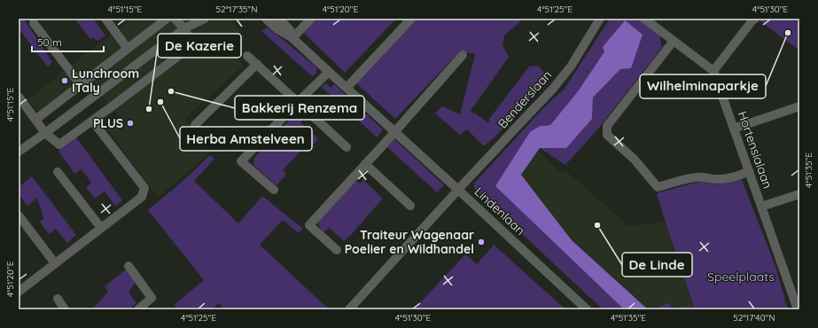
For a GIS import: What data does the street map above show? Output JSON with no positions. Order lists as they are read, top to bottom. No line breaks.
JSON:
{"streets":{"street":["Benderslaan","Hortensialaan","Lindenlaan"]},"crossings":[["Benderslaan","Lindenlaan"]],"parks":["Speelplaats"],"places":["Wilhelminaparkje","Lunchroom ITaly","Bakkerij Renzema","Herba Amstelveen","De Kazerie","PLUS","De Linde","Traiteur Wagenaar Poelier en Wildhandel"],"scale_bar":"50 m","coordinates":["4°51'15\"E","52°17'35\"N","4°51'20\"E","4°51'25\"E","4°51'30\"E","4°51'35\"E","52°17'40\"N"]}
